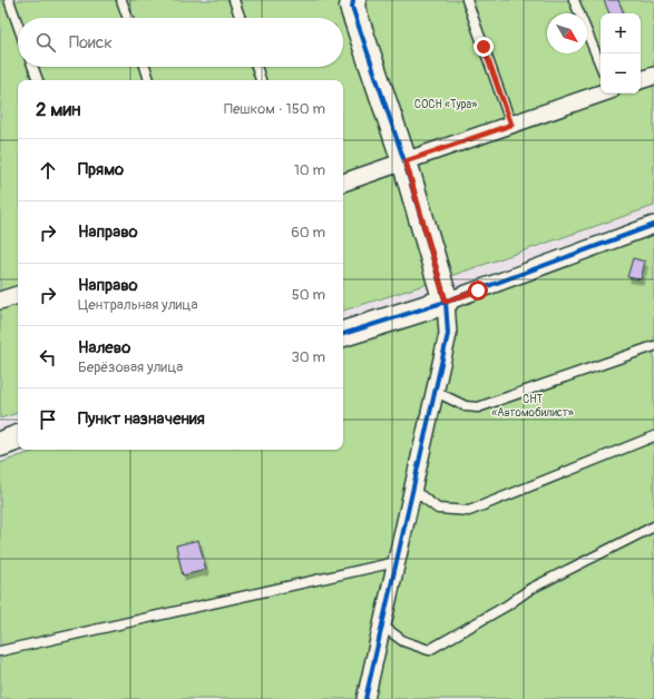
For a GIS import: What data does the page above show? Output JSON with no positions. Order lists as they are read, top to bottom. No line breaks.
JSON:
{"parks":["СОСН «Тура»","СНТ «Автомобилист»"],"north":"bottom right","page":{"map_buttons":["+","−"],"search":"Поиск","heading":["2 мин","Пешком · 150 m"],"list":[["Прямо","10 m"],["Направо","60 m"],["Направо","Центральная улица","50 m"],["Налево","Берёзовая улица","30 m"],"Пункт назначения"]}}
